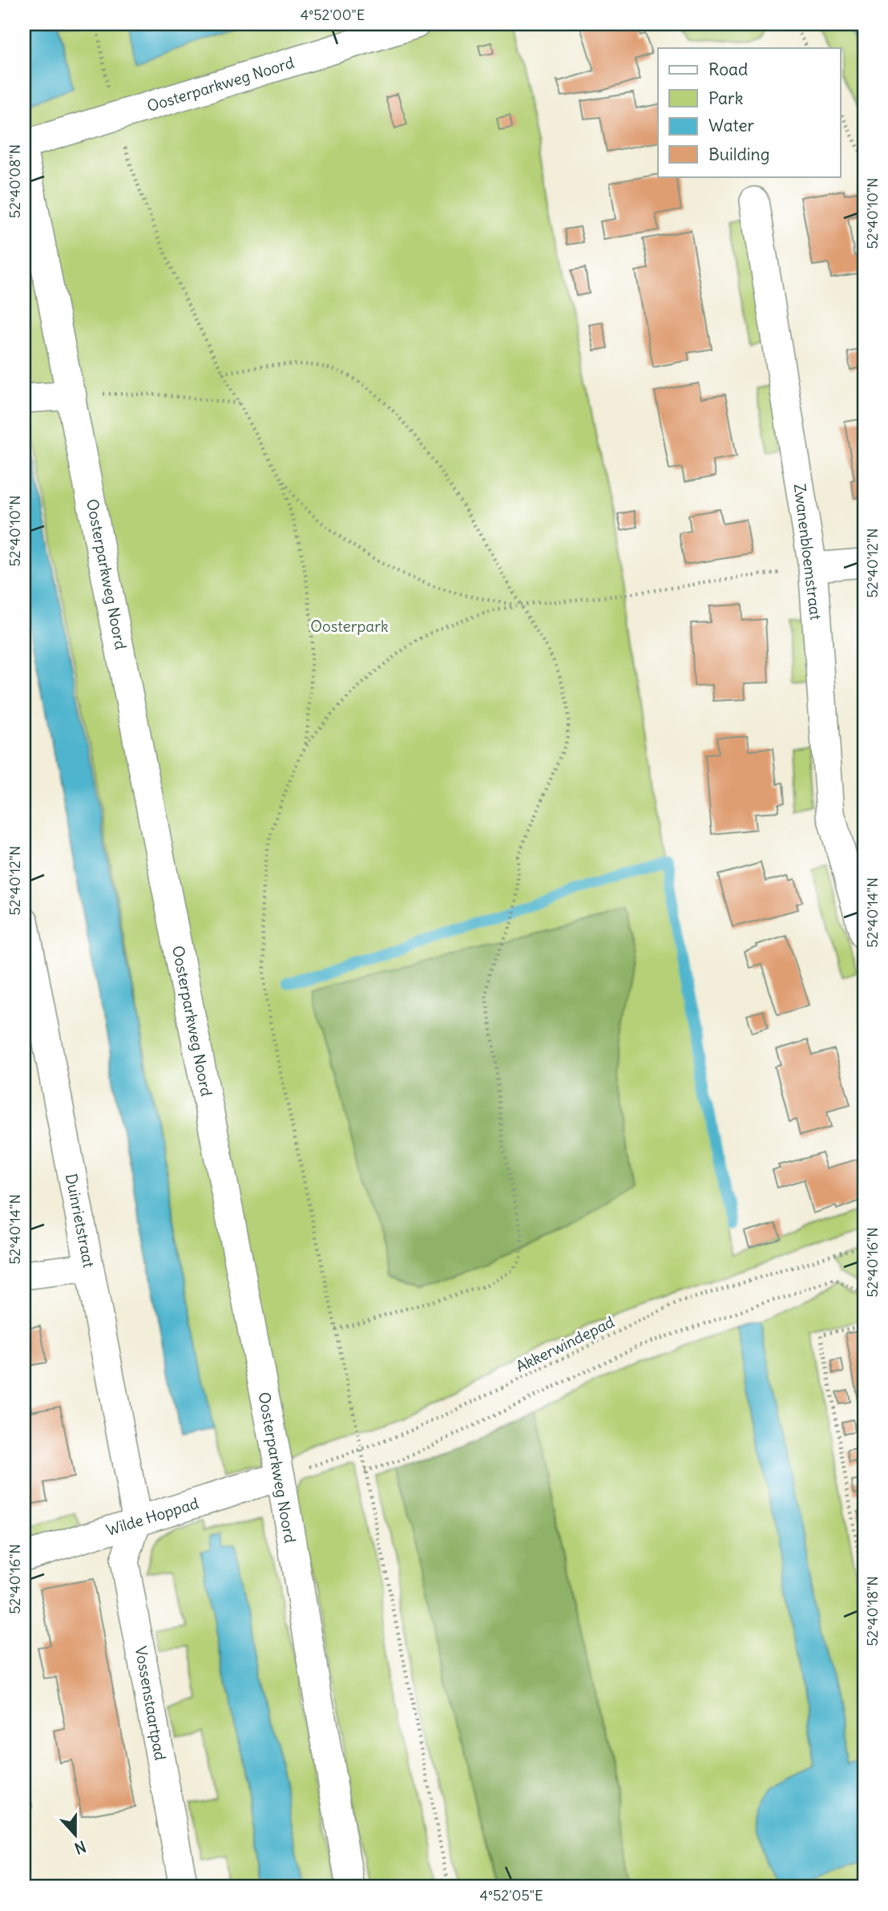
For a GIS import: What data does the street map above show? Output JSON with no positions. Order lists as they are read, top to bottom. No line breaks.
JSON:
{"streets":{"street":["Oosterparkweg Noord","Zwanenbloemstraat","Duinrietstraat","Wilde Hoppad","Vossenstaartpad"],"path":["Akkerwindepad"]},"crossings":[["Oosterparkweg Noord","Akkerwindepad"],["Oosterparkweg Noord","Wilde Hoppad"],["Duinrietstraat","Wilde Hoppad"],["Duinrietstraat","Vossenstaartpad"],["Akkerwindepad","Wilde Hoppad"],["Wilde Hoppad","Vossenstaartpad"]],"parks":["Oosterpark"],"legend":["Road","Park","Water","Building"],"north":"bottom","coordinates":["4°52'00\"E","52°40'08\"N","52°40'10\"N","52°40'12\"N","52°40'14\"N","52°40'16\"N","52°40'18\"N","4°52'05\"E"]}
